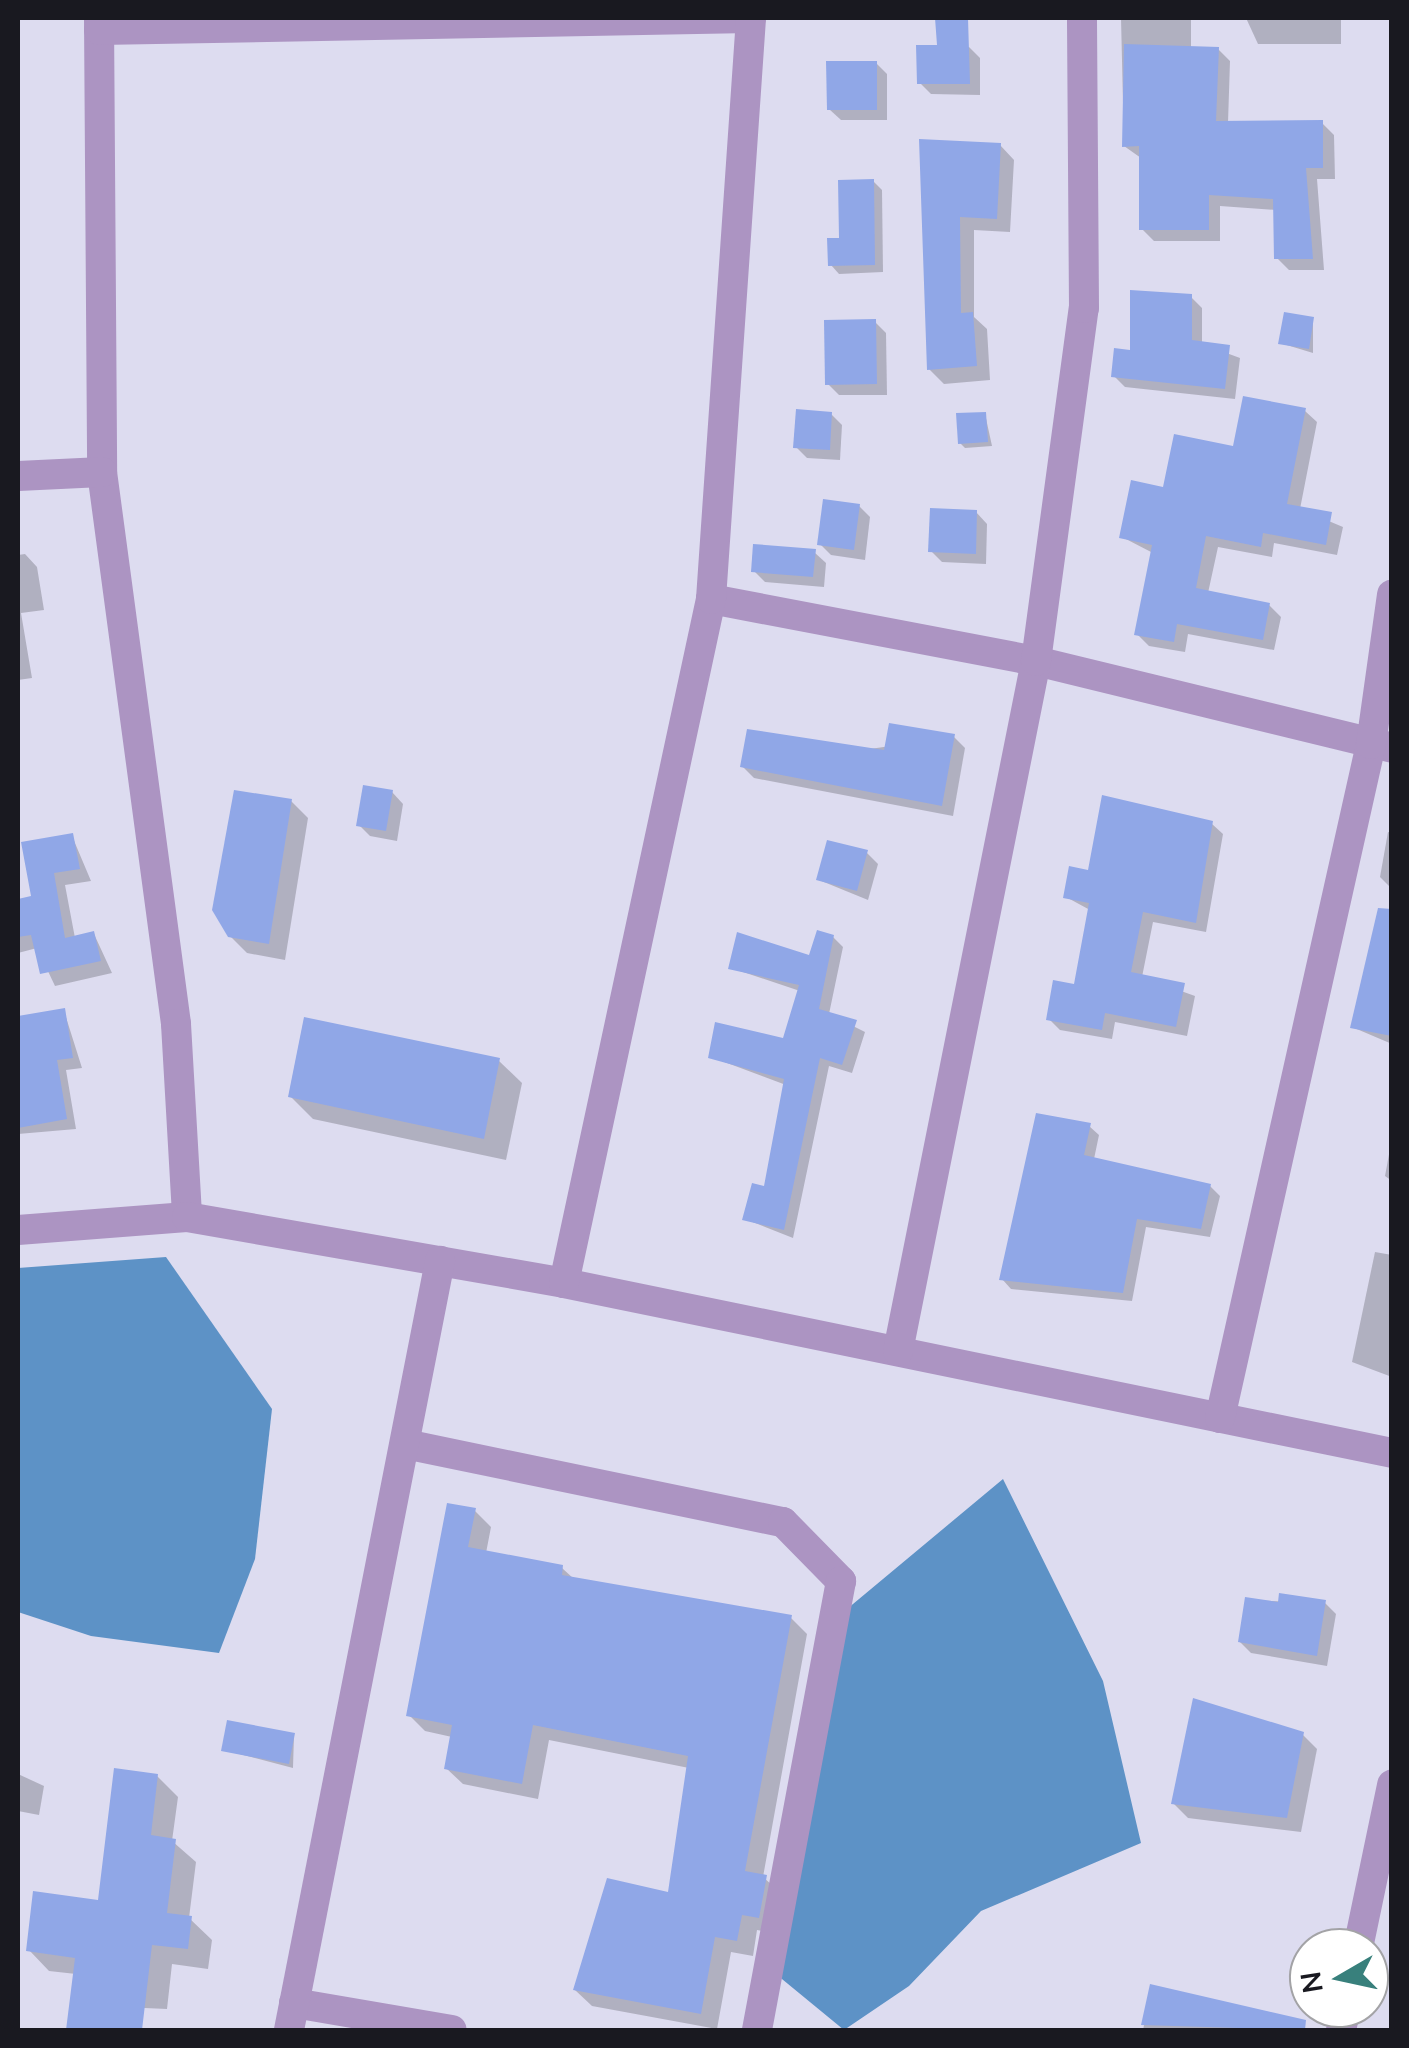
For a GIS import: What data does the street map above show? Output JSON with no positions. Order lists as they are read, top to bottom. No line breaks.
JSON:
{"north":"left"}
